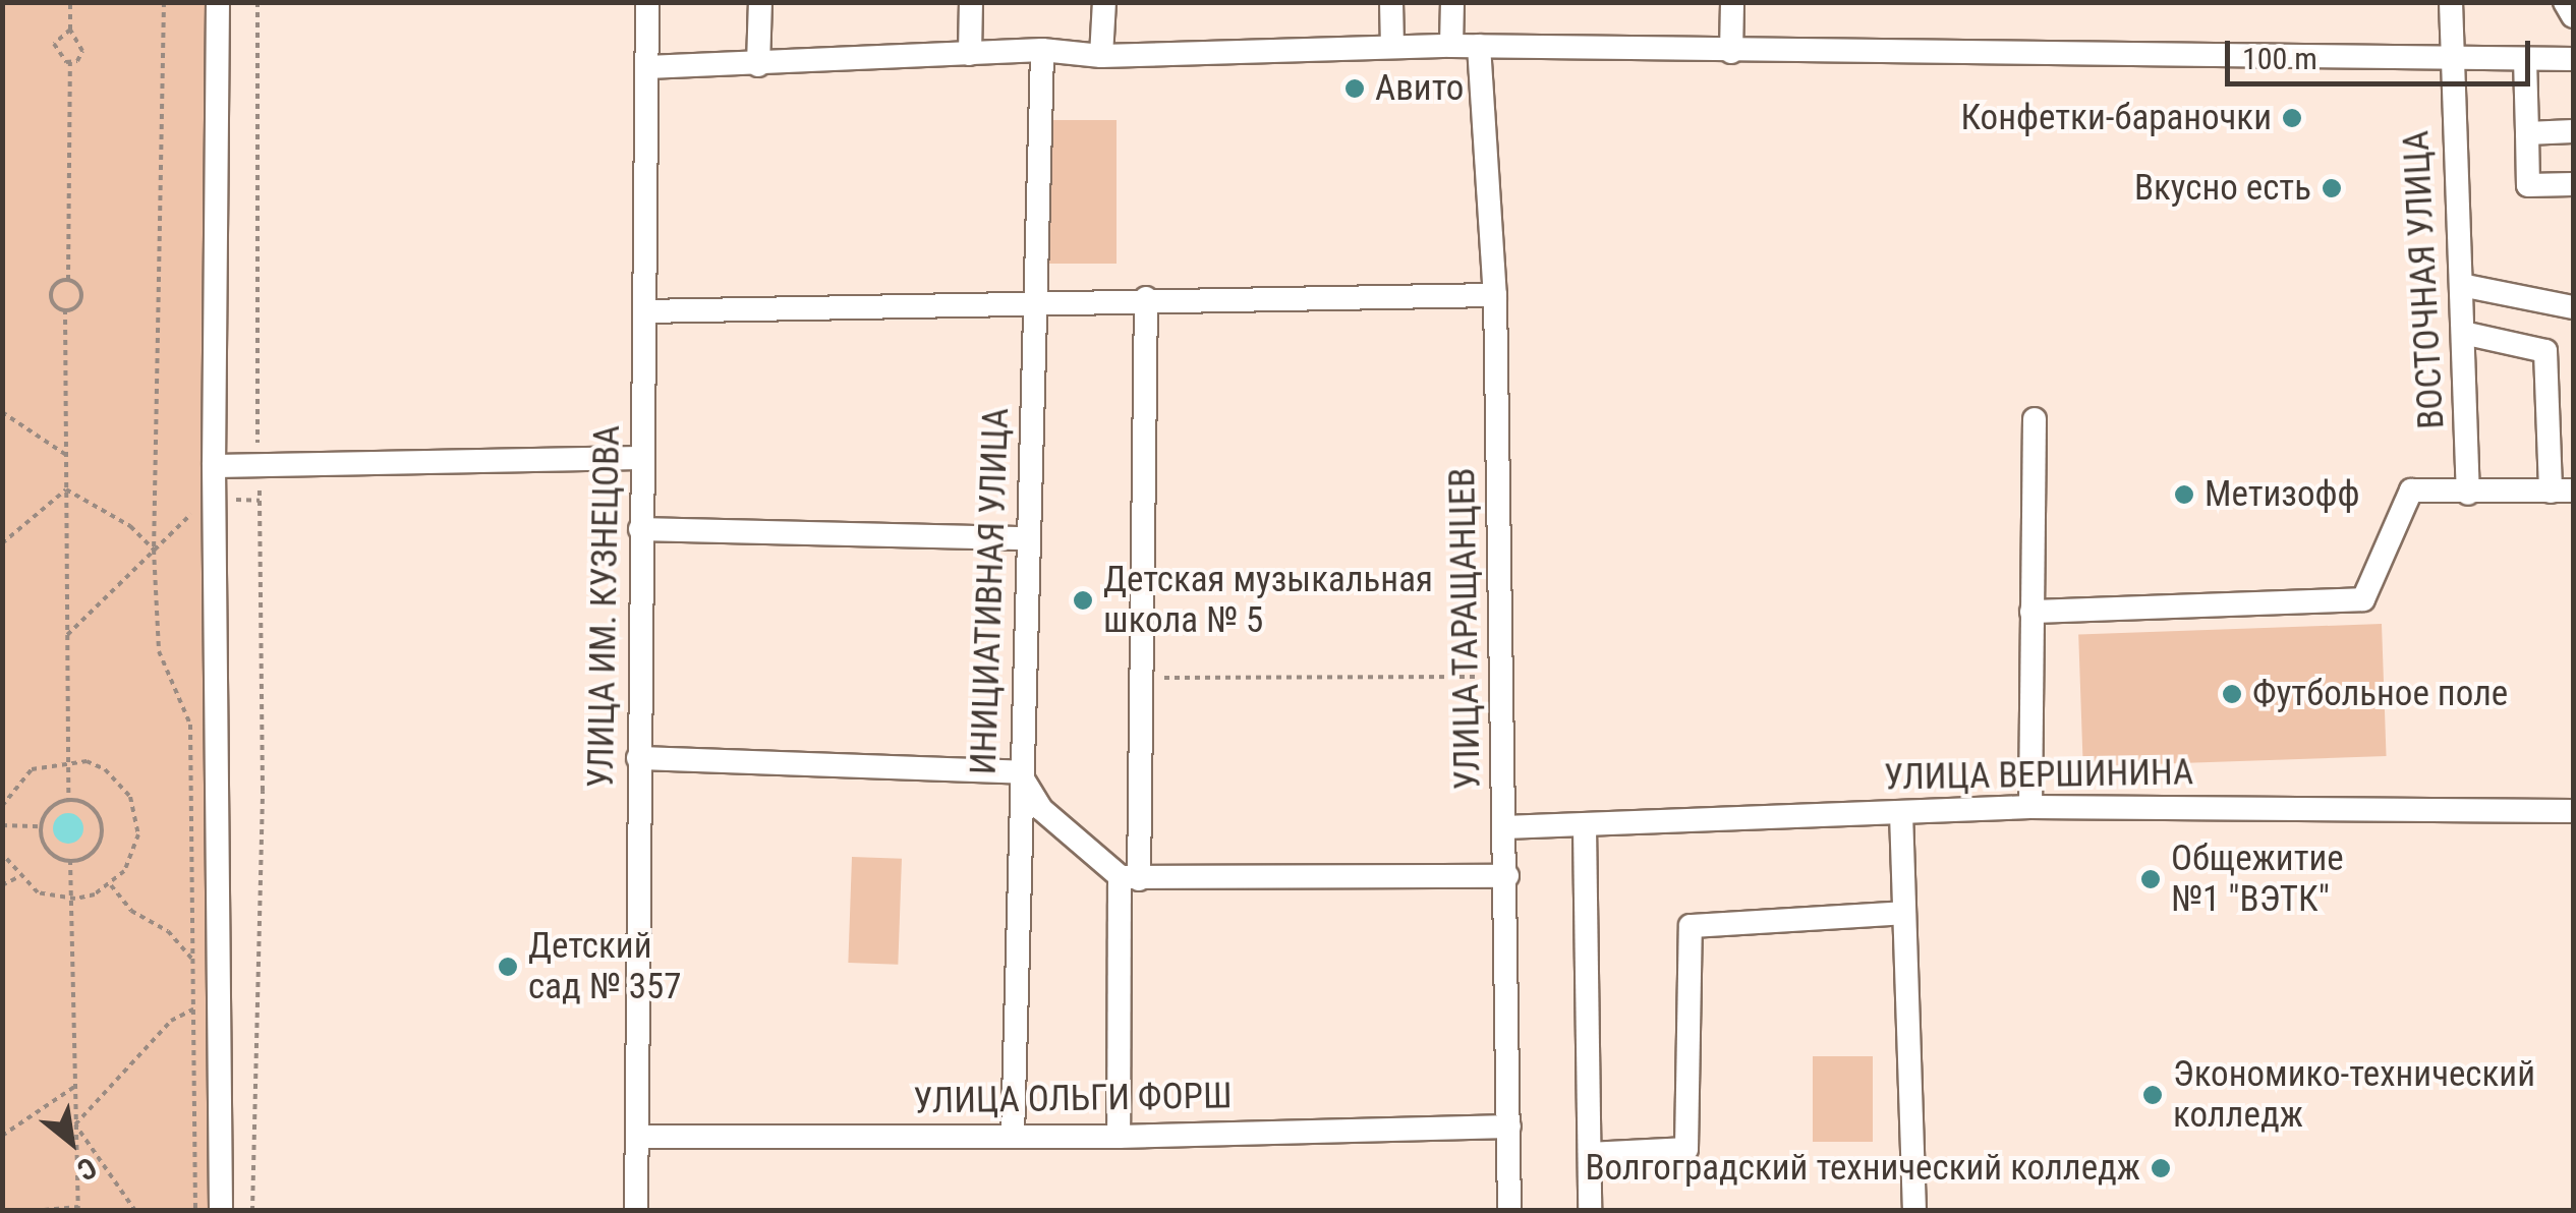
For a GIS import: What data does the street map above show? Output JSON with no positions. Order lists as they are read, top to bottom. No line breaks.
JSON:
{"streets":{"street":["ВОСТОЧНАЯ УЛИЦА","ИНИЦИАТИВНАЯ УЛИЦА","УЛИЦА ИМ. КУЗНЕЦОВА","УЛИЦА ТАРАЩАНЦЕВ","УЛИЦА ВЕРШИНИНА","УЛИЦА ОЛЬГИ ФОРШ"]},"crossings":[["ИНИЦИАТИВНАЯ УЛИЦА","УЛИЦА ОЛЬГИ ФОРШ"],["УЛИЦА ИМ. КУЗНЕЦОВА","УЛИЦА ОЛЬГИ ФОРШ"],["УЛИЦА ТАРАЩАНЦЕВ","УЛИЦА ВЕРШИНИНА"],["УЛИЦА ТАРАЩАНЦЕВ","УЛИЦА ОЛЬГИ ФОРШ"]],"places":["Авито","Конфетки-бараночки","Вкусно есть","Метизофф","Детская музыкальная школа № 5","Футбольное поле","Общежитие №1 \"ВЭТК\"","Детский сад № 357","Экономико-технический колледж","Волгоградский технический колледж"],"scale_bar":"100 m","north":"bottom right"}
